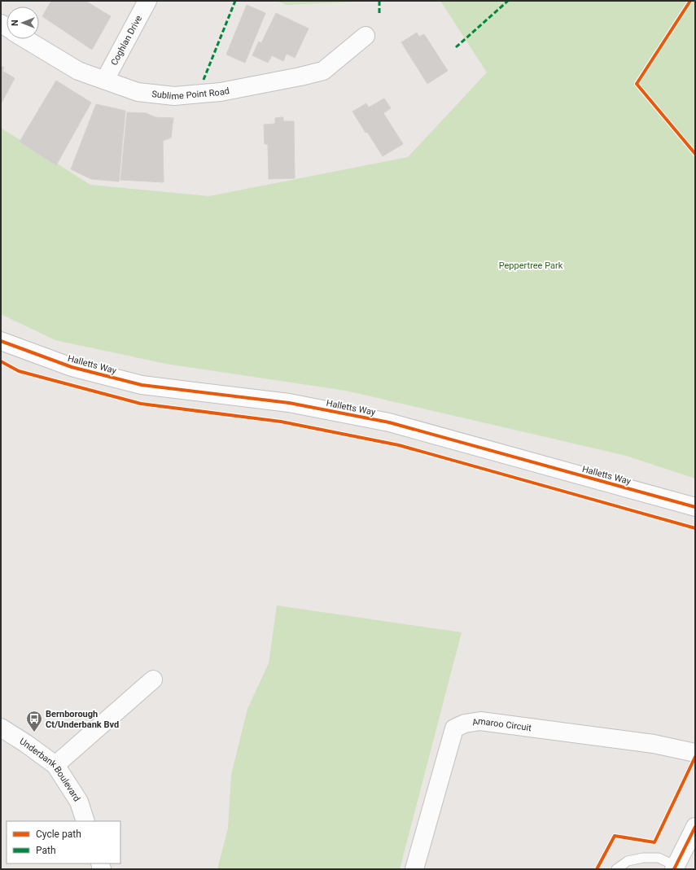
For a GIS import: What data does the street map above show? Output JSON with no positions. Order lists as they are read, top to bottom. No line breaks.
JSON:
{"streets":{"street":["Coghlan Drive","Sublime Point Road","Halletts Way","Amaroo Circuit","Underbank Boulevard"]},"crossings":[["Coghlan Drive","Sublime Point Road"]],"parks":["Peppertree Park"],"places":{"bus stop":["Bernborough Ct/Underbank Bvd"]},"legend":["Cycle path","Path"],"north":"left"}
